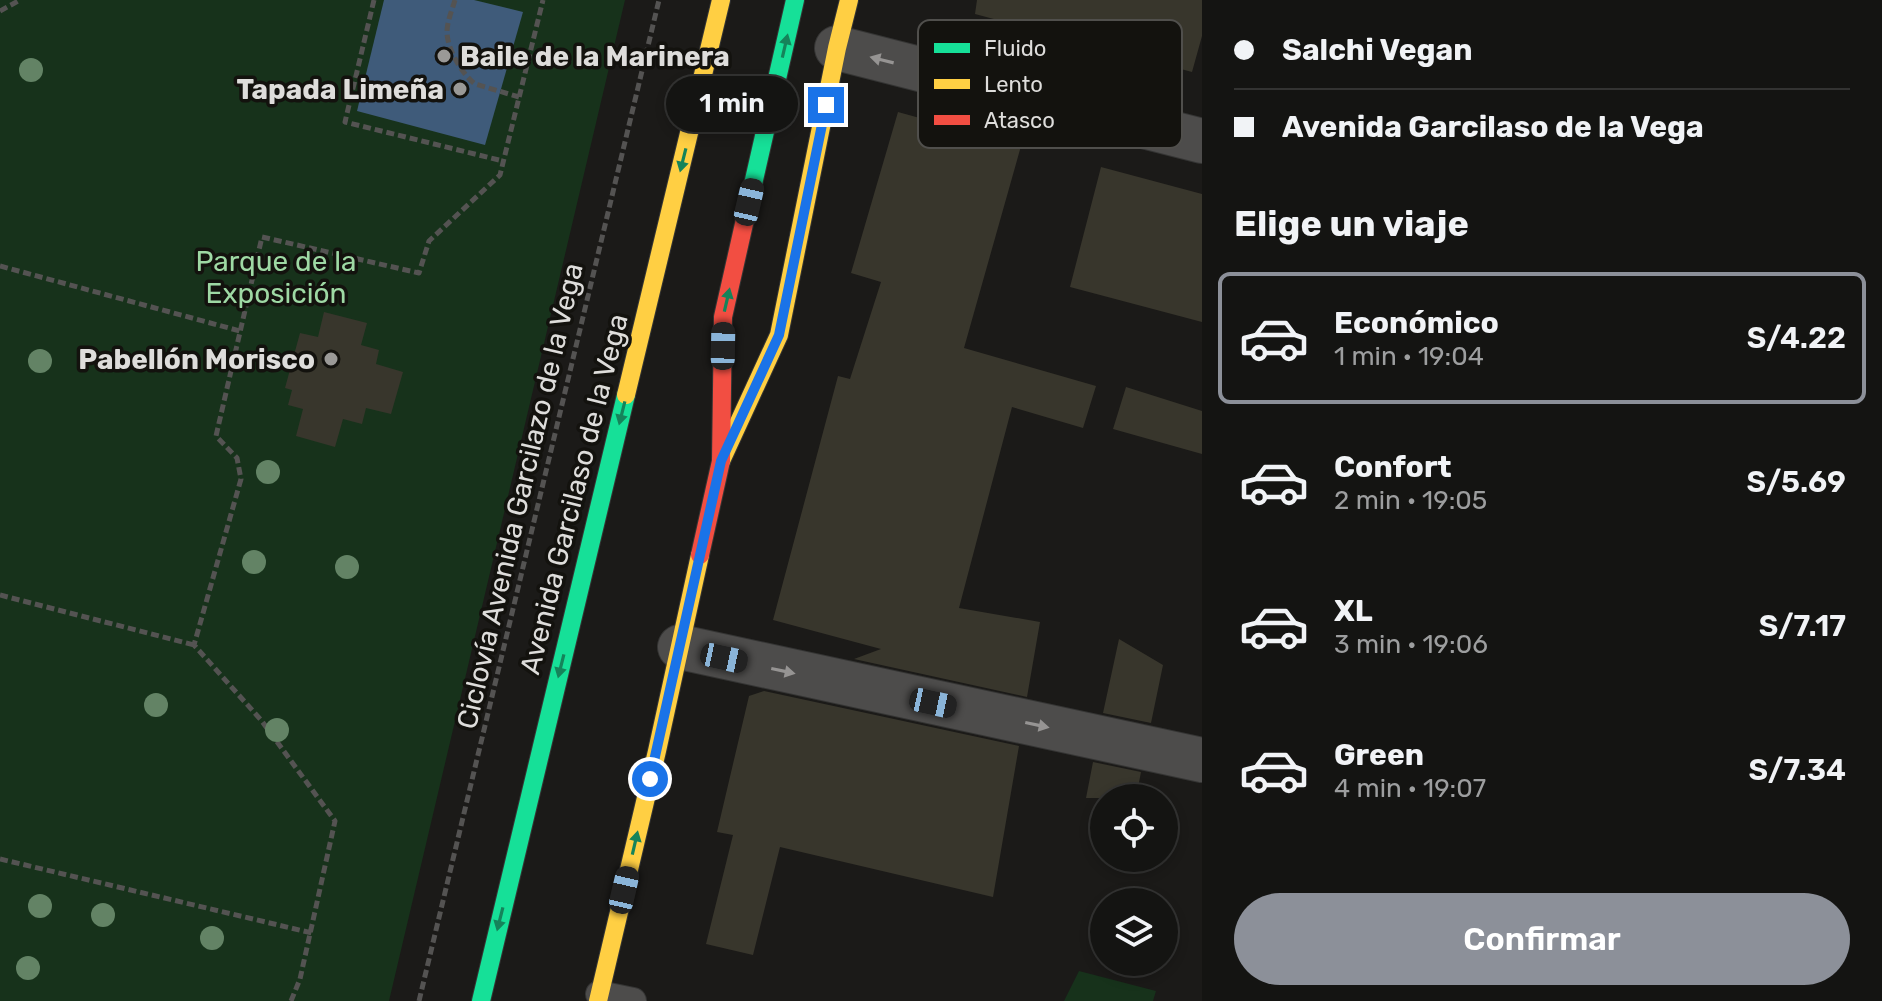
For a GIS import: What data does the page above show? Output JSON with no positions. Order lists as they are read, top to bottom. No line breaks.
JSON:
{"streets":{"main road":["Avenida Garcilaso de la Vega"],"path":["Ciclovía Avenida Garcilazo de la Vega"]},"parks":["Parque de la Exposición"],"places":["Baile de la Marinera","Tapada Limeña","Pabellón Morisco"],"legend":["Fluido","Lento","Atasco"],"page":{"banner":["Salchi Vegan","Avenida Garcilaso de la Vega"],"bubble":"1 min","heading":"Elige un viaje","list":[{"name":"Económico","note":"1 min · 19:04","value":"S/4.22"},{"name":"Confort","note":"2 min · 19:05","value":"S/5.69"},{"name":"XL","note":"3 min · 19:06","value":"S/7.17"},{"name":"Green","note":"4 min · 19:07","value":"S/7.34"}],"buttons":"Confirmar"}}
